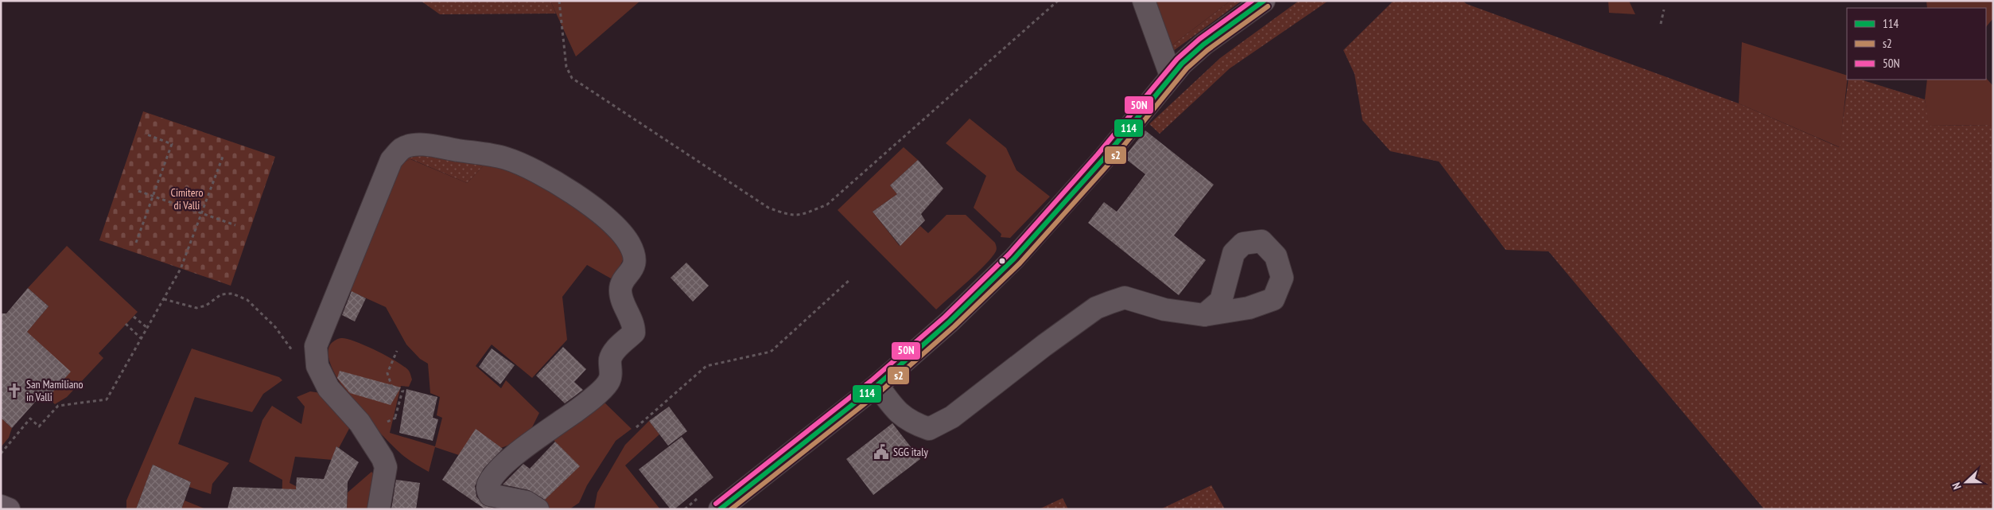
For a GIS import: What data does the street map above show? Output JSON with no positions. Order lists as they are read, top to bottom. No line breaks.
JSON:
{"parks":["Cimitero di Valli"],"places":{"church":["San Mamiliano in Valli"],"public building":["SGG italy"]},"lines":["transit line 114","transit line 50N","transit line s2"],"legend":["114","s2","50N"],"north":"left"}
